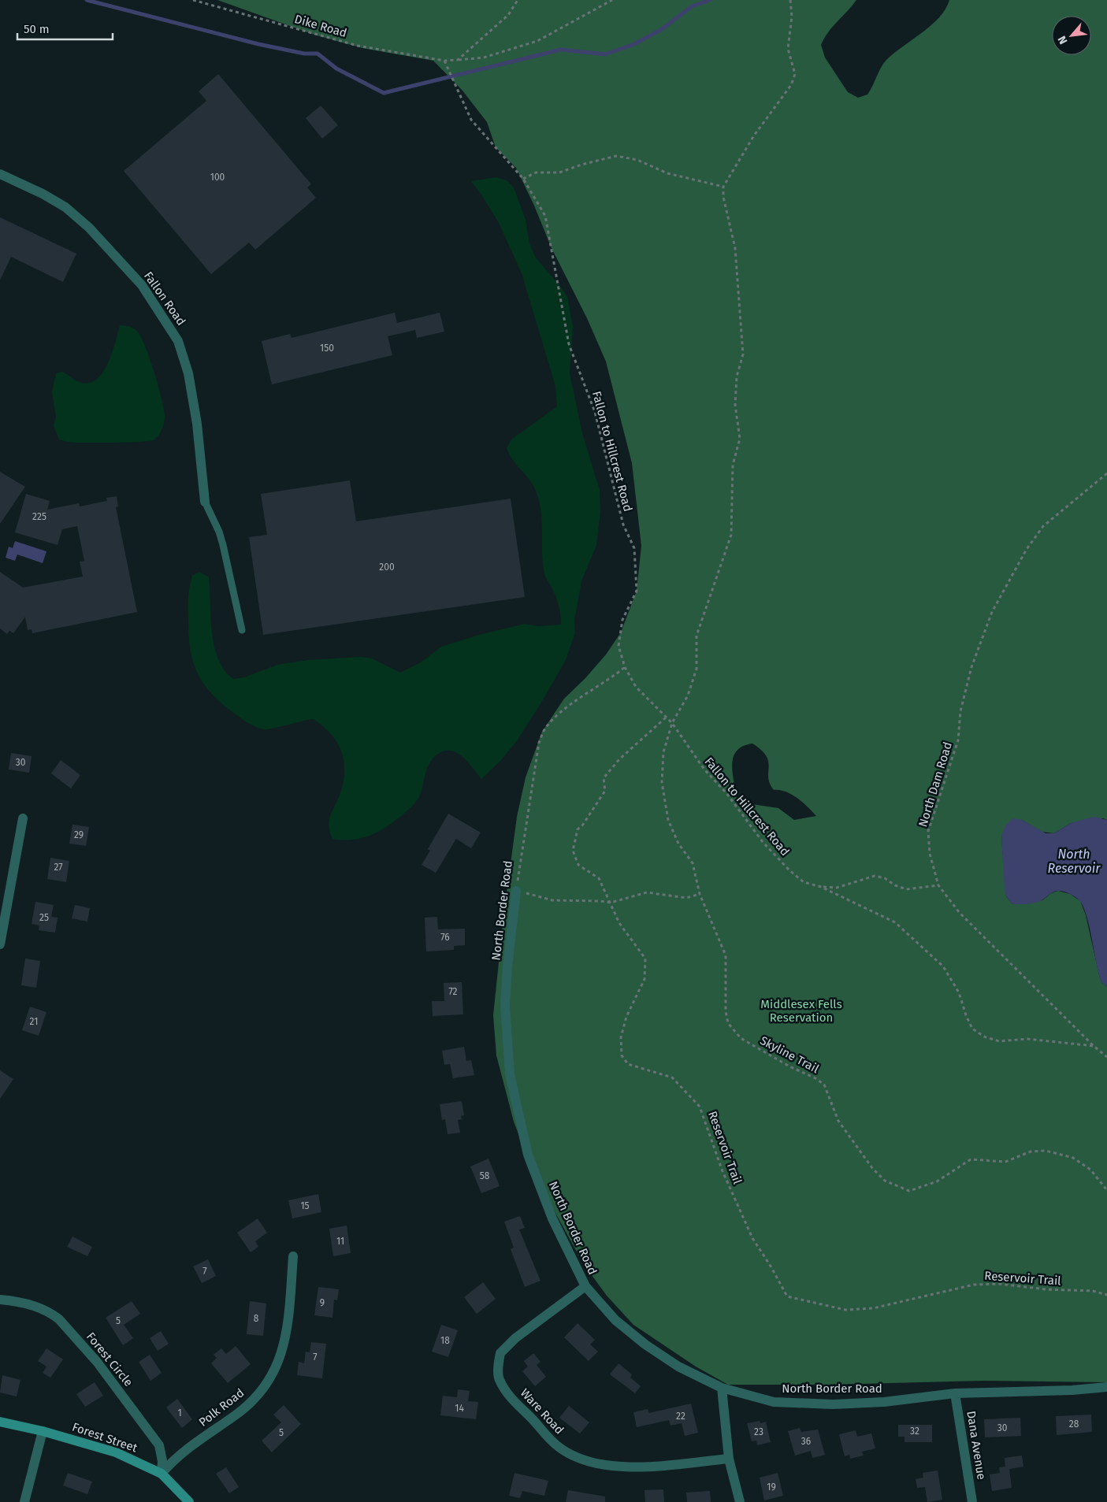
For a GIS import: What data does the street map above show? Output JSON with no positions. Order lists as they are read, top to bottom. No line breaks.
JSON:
{"streets":{"main road":["Forest Street"],"street":["Fallon Road","North Border Road","Forest Circle","Polk Road","Ware Road","Dana Avenue"],"path":["Dike Road","Fallon to Hillcrest Road","North Dam Road","Skyline Trail","Reservoir Trail"]},"crossings":[["Dike Road","Fallon to Hillcrest Road"],["Fallon to Hillcrest Road","North Dam Road"],["Fallon to Hillcrest Road","North Border Road"],["Fallon to Hillcrest Road","Skyline Trail"],["Fallon to Hillcrest Road","Reservoir Trail"],["North Border Road","Ware Road"],["North Border Road","Dana Avenue"],["Forest Circle","Polk Road"],["Forest Circle","Forest Street"],["Polk Road","Forest Street"]],"water":["North Reservoir"],"parks":["Middlesex Fells Reservation"],"house_numbers":["100","150","225","200","30","29","27","25","76","72","21","58","15","11","7","9","8","5","18","7","14","1","22","28","30","32","23","5","36","19"],"scale_bar":"50 m","north":"bottom left"}
